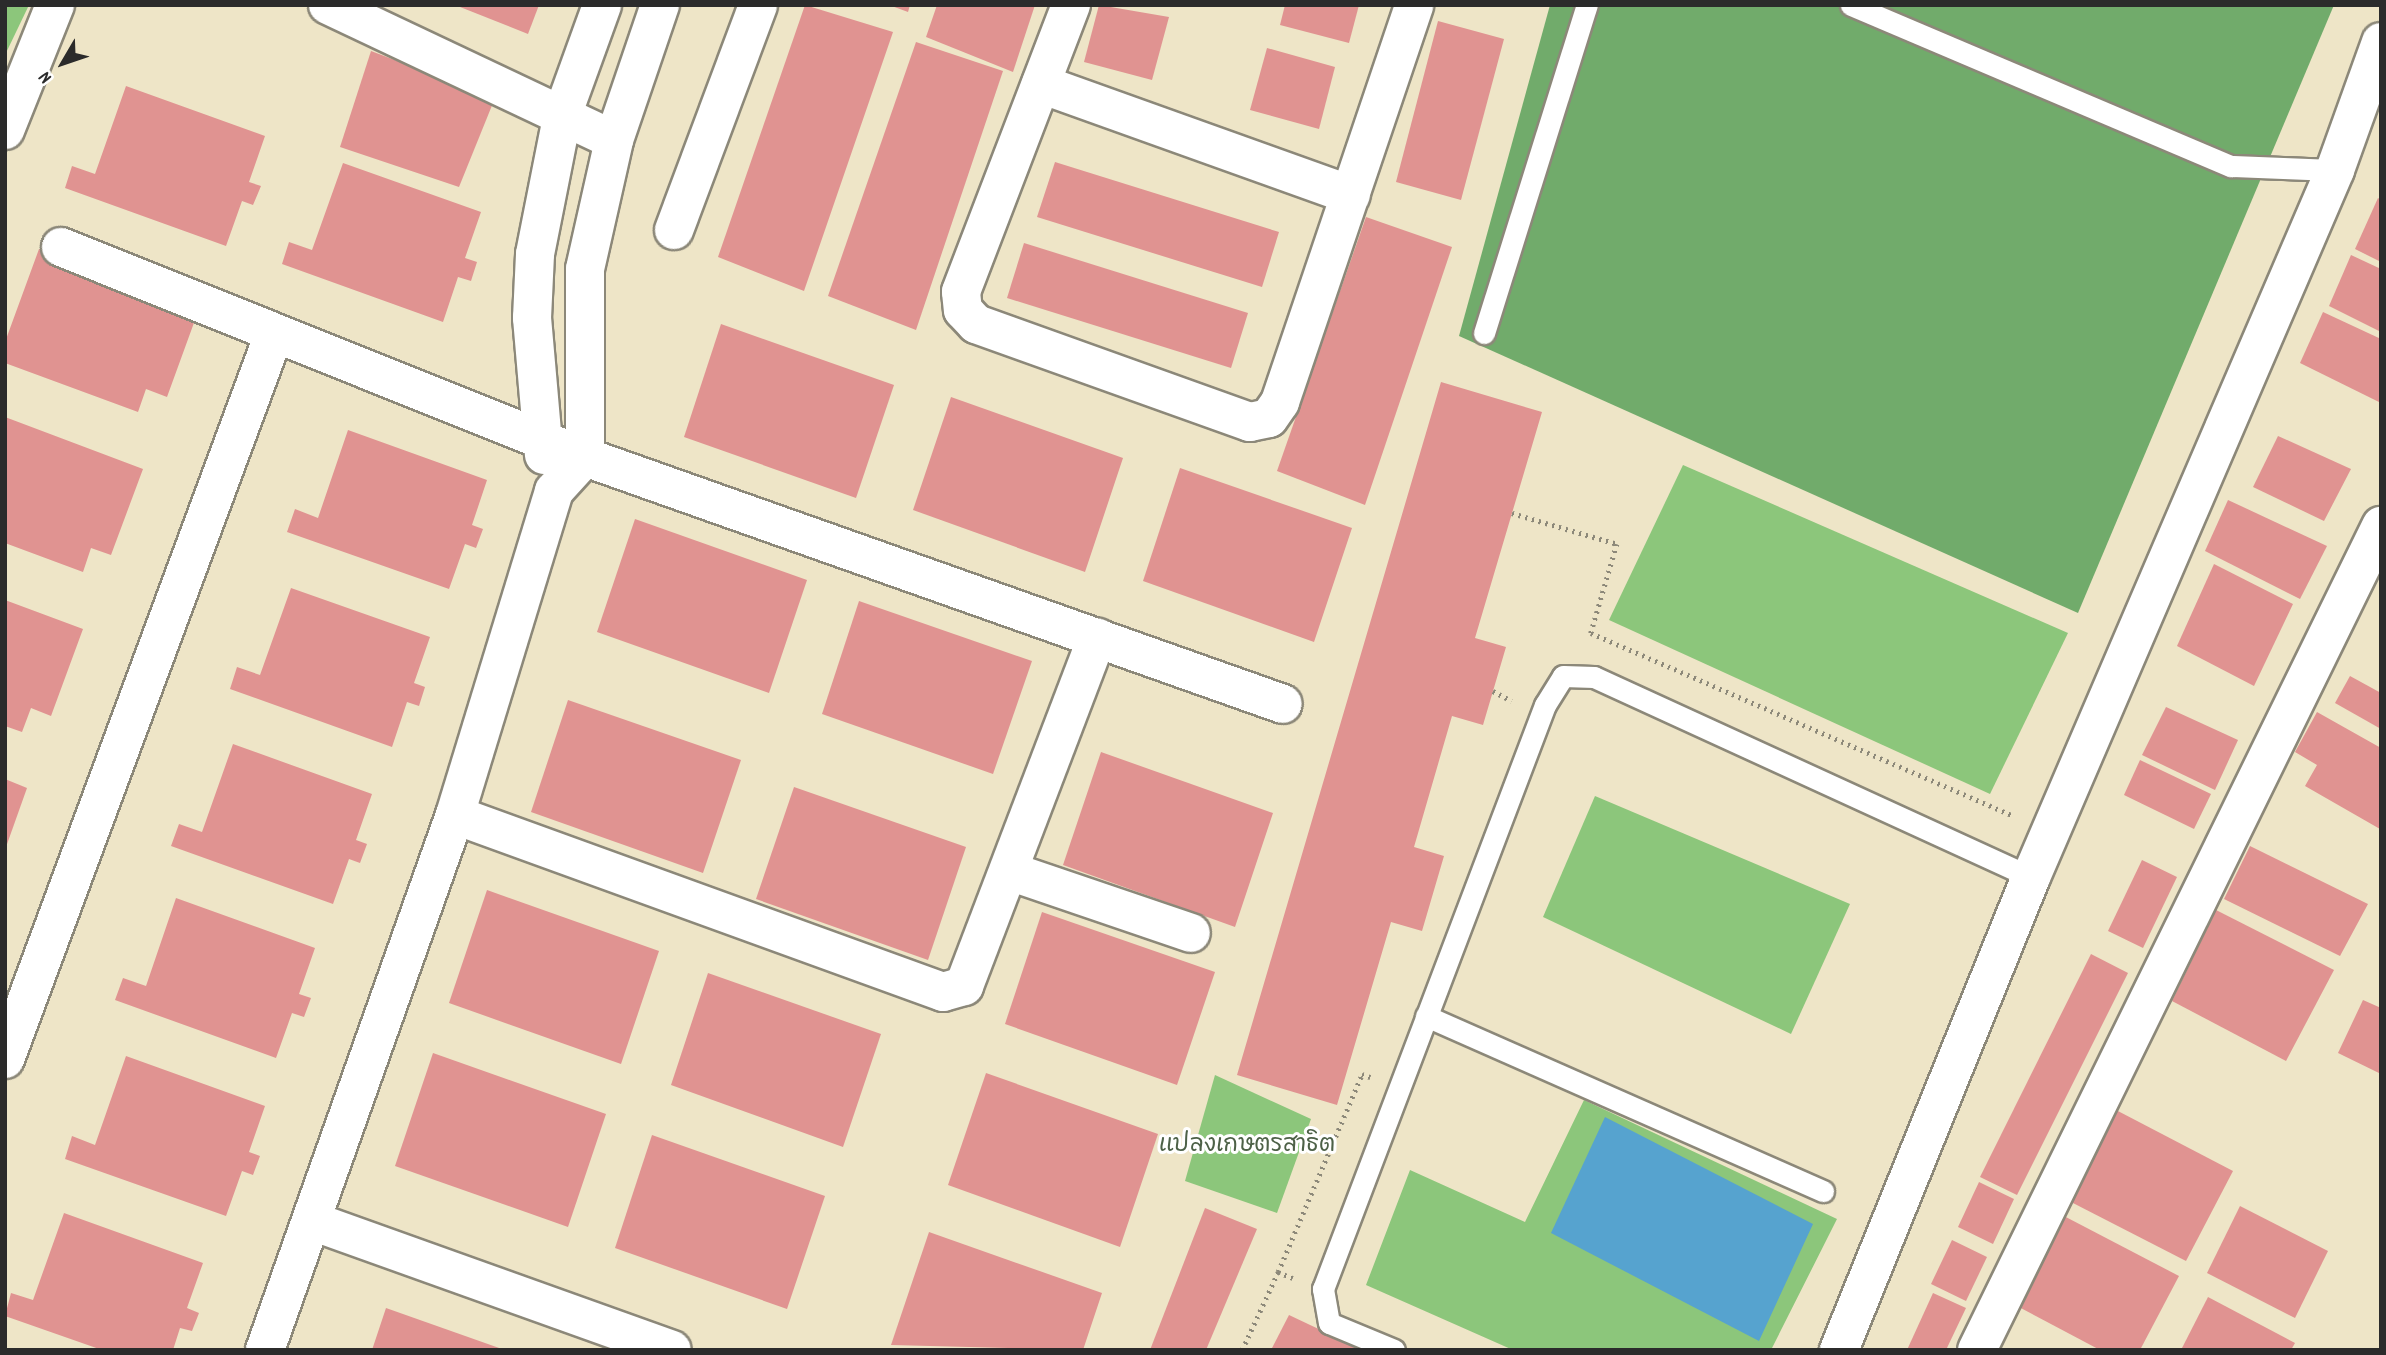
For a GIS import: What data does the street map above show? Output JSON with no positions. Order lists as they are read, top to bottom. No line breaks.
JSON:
{"parks":["แปลงเกษตรสาธิต"],"north":"bottom left"}
